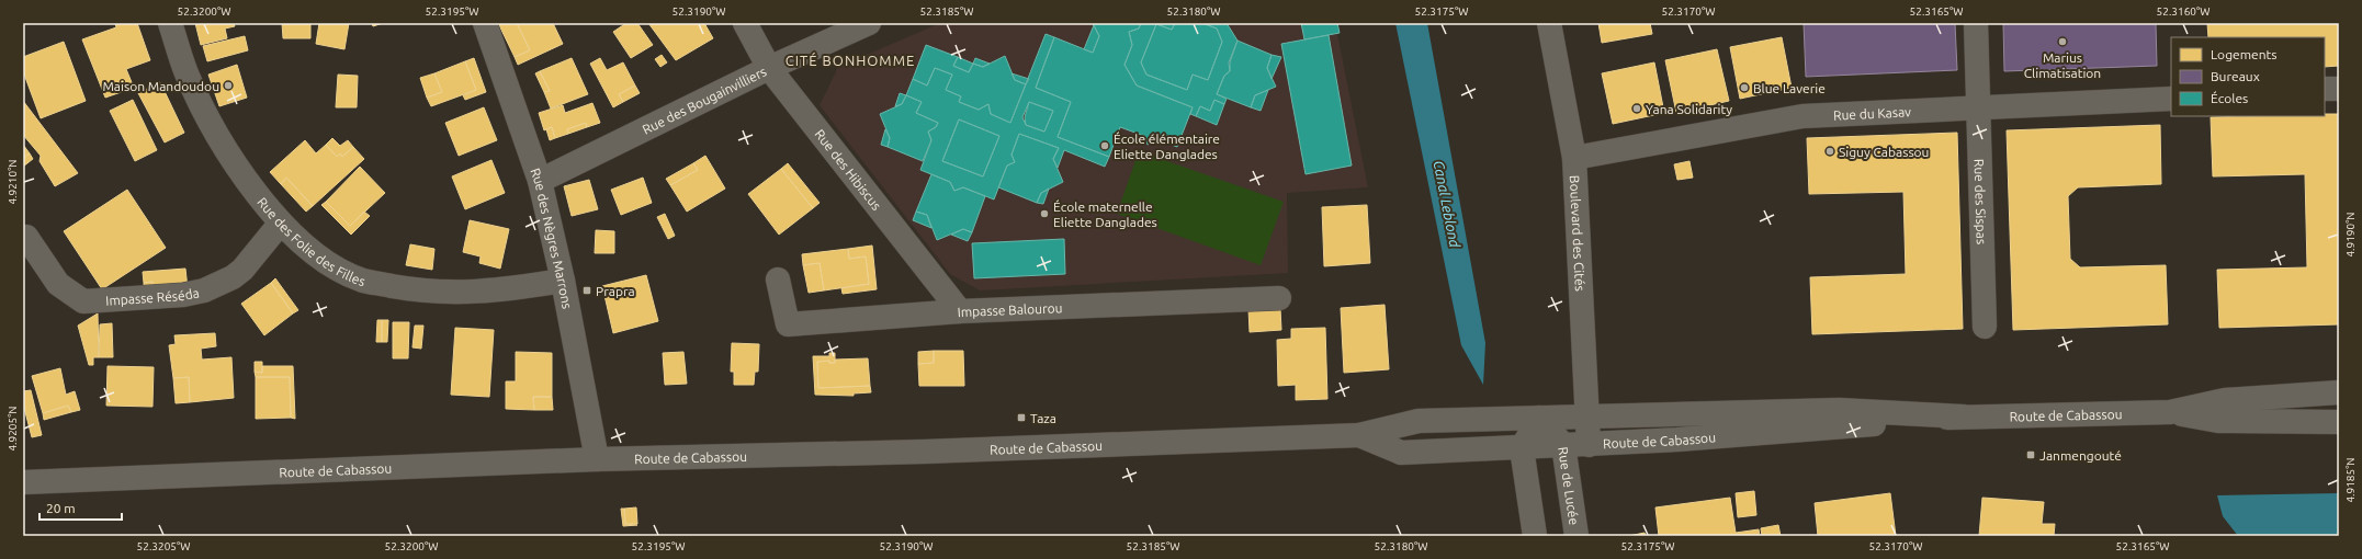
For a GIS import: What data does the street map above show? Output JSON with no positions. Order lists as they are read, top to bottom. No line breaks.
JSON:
{"streets":{"street":["Rue des Bougainvilliers","Rue du Kasav","Rue des Hibiscus","Rue des Sispas","Boulevard des Cités","Rue des Folie des Filles","Rue des Nègres Marrons","Impasse Réséda","Impasse Balourou","Route de Cabassou","Rue de Lucée"]},"crossings":[["Rue des Bougainvilliers","Rue des Hibiscus"],["Rue des Bougainvilliers","Rue des Nègres Marrons"],["Rue du Kasav","Rue des Sispas"],["Rue du Kasav","Boulevard des Cités"],["Rue des Hibiscus","Impasse Balourou"],["Boulevard des Cités","Route de Cabassou"],["Rue des Folie des Filles","Rue des Nègres Marrons"],["Rue des Folie des Filles","Impasse Réséda"],["Rue des Nègres Marrons","Route de Cabassou"],["Route de Cabassou","Rue de Lucée"]],"districts":["CITÉ BONHOMME"],"water":["Canal Leblond"],"places":{"other":["Marius Climatisation","Maison Mandoudou","Blue Laverie","Yana Solidarity","École élémentaire Eliette Danglades","Siguy Cabassou","École maternelle Eliette Danglades"],"transit":["Prapra","Taza","Janmengouté"]},"legend":["Logements","Bureaux","Écoles"],"scale_bar":"20 m","coordinates":["52.3200°W","52.3195°W","52.3190°W","52.3185°W","52.3180°W","52.3175°W","52.3170°W","52.3165°W","52.3160°W","4.9210°N","4.9190°N","4.9205°N","4.9185°N","52.3205°W"]}
